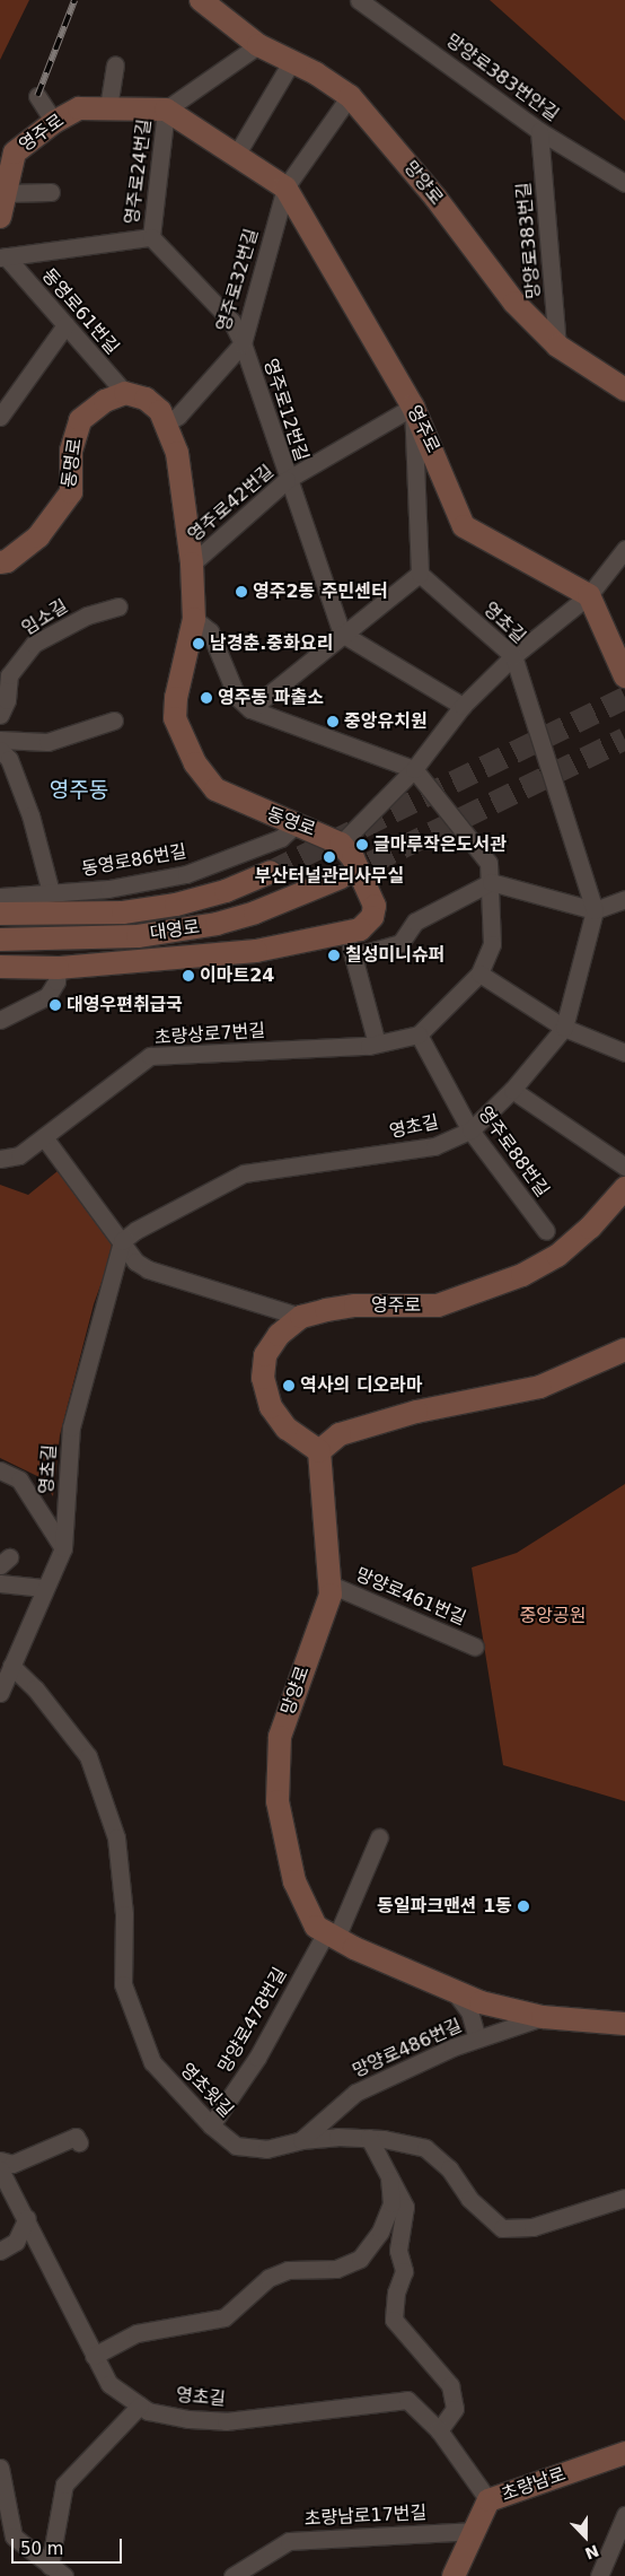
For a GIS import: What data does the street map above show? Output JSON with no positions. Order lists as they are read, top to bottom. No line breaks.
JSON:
{"streets":{"street":["망양로383번안길","영주로","영주로24번길","망양로","망양로383번길","영주로32번길","동영로61번길","영주로12번길","동명로","영주로42번길","임소길","영초길","동영로","동영로86번길","대영로","초량상로7번길","영주로88번길","망양로461번길","망양로478번길","망양로486번길","영초윗길","초량남로","초량남로17번길"]},"crossings":[["망양로383번안길","망양로383번길"],["영주로","영주로24번길"],["영주로","망양로"],["영주로","영주로32번길"],["영주로","영주로42번길"],["영주로24번길","영주로12번길"],["망양로","망양로383번길"],["망양로","망양로461번길"],["망양로","망양로478번길"],["망양로","망양로486번길"],["영주로32번길","영주로12번길"],["영주로32번길","동영로"],["동영로61번길","동명로"],["동영로61번길","동영로"],["영주로12번길","영주로42번길"],["동명로","동영로"],["영주로42번길","동영로"],["영초길","영주로88번길"],["영초길","영초윗길"],["영초길","초량남로"],["동영로","동영로86번길"],["초량상로7번길","영주로88번길"],["망양로478번길","영초윗길"],["망양로486번길","영초윗길"],["초량남로","초량남로17번길"]],"districts":["영주동"],"parks":["중앙공원"],"places":["영주2동 주민센터","남경춘.중화요리","영주동 파출소","중앙유치원","글마루작은도서관","부산터널관리사무실","칠성미니슈퍼","이마트24","대영우편취급국","역사의 디오라마","동일파크맨션 1동"],"scale_bar":"50 m","north":"bottom"}
